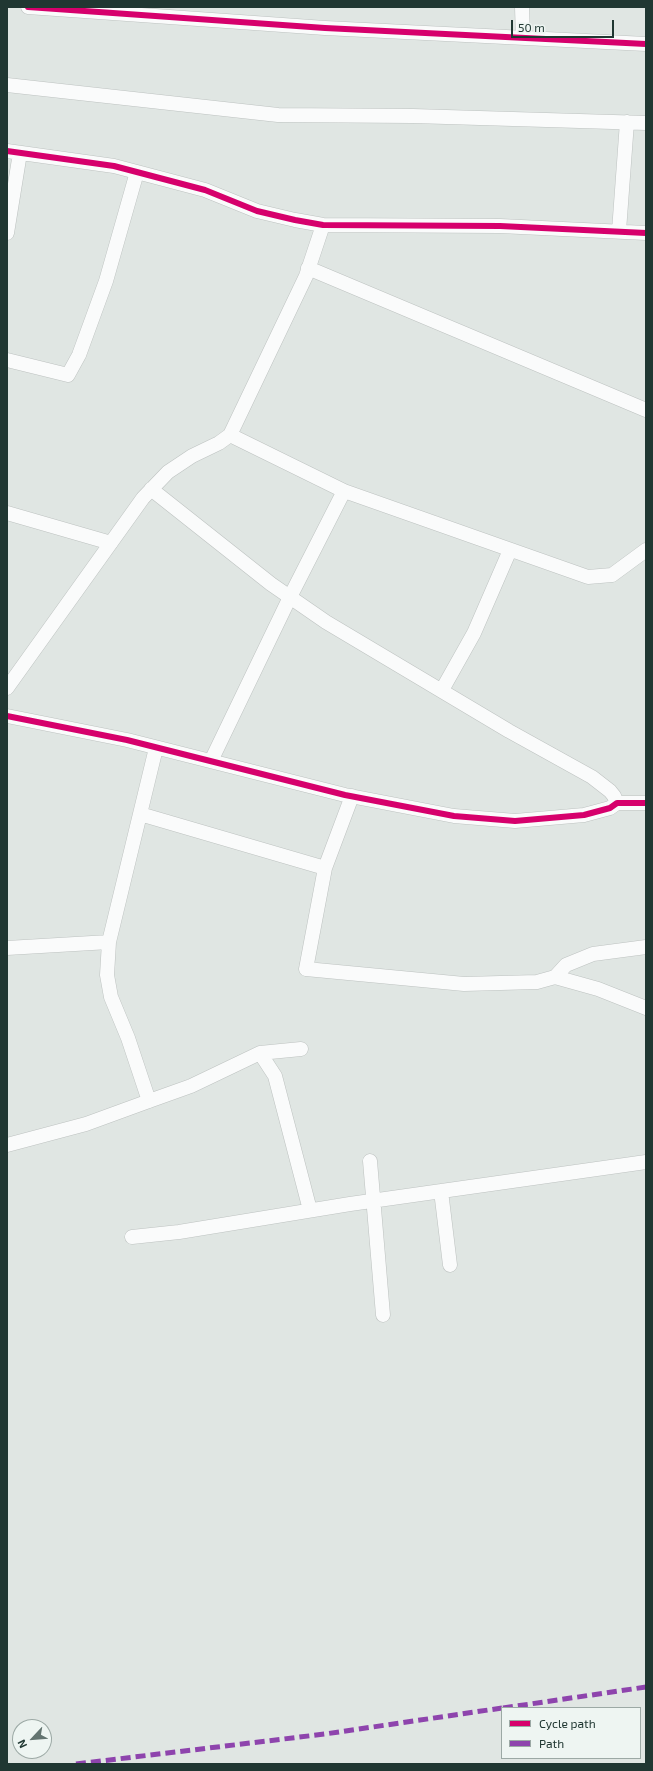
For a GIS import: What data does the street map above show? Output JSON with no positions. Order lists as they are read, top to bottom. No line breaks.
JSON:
{"legend":["Cycle path","Path"],"scale_bar":"50 m","north":"bottom left"}
